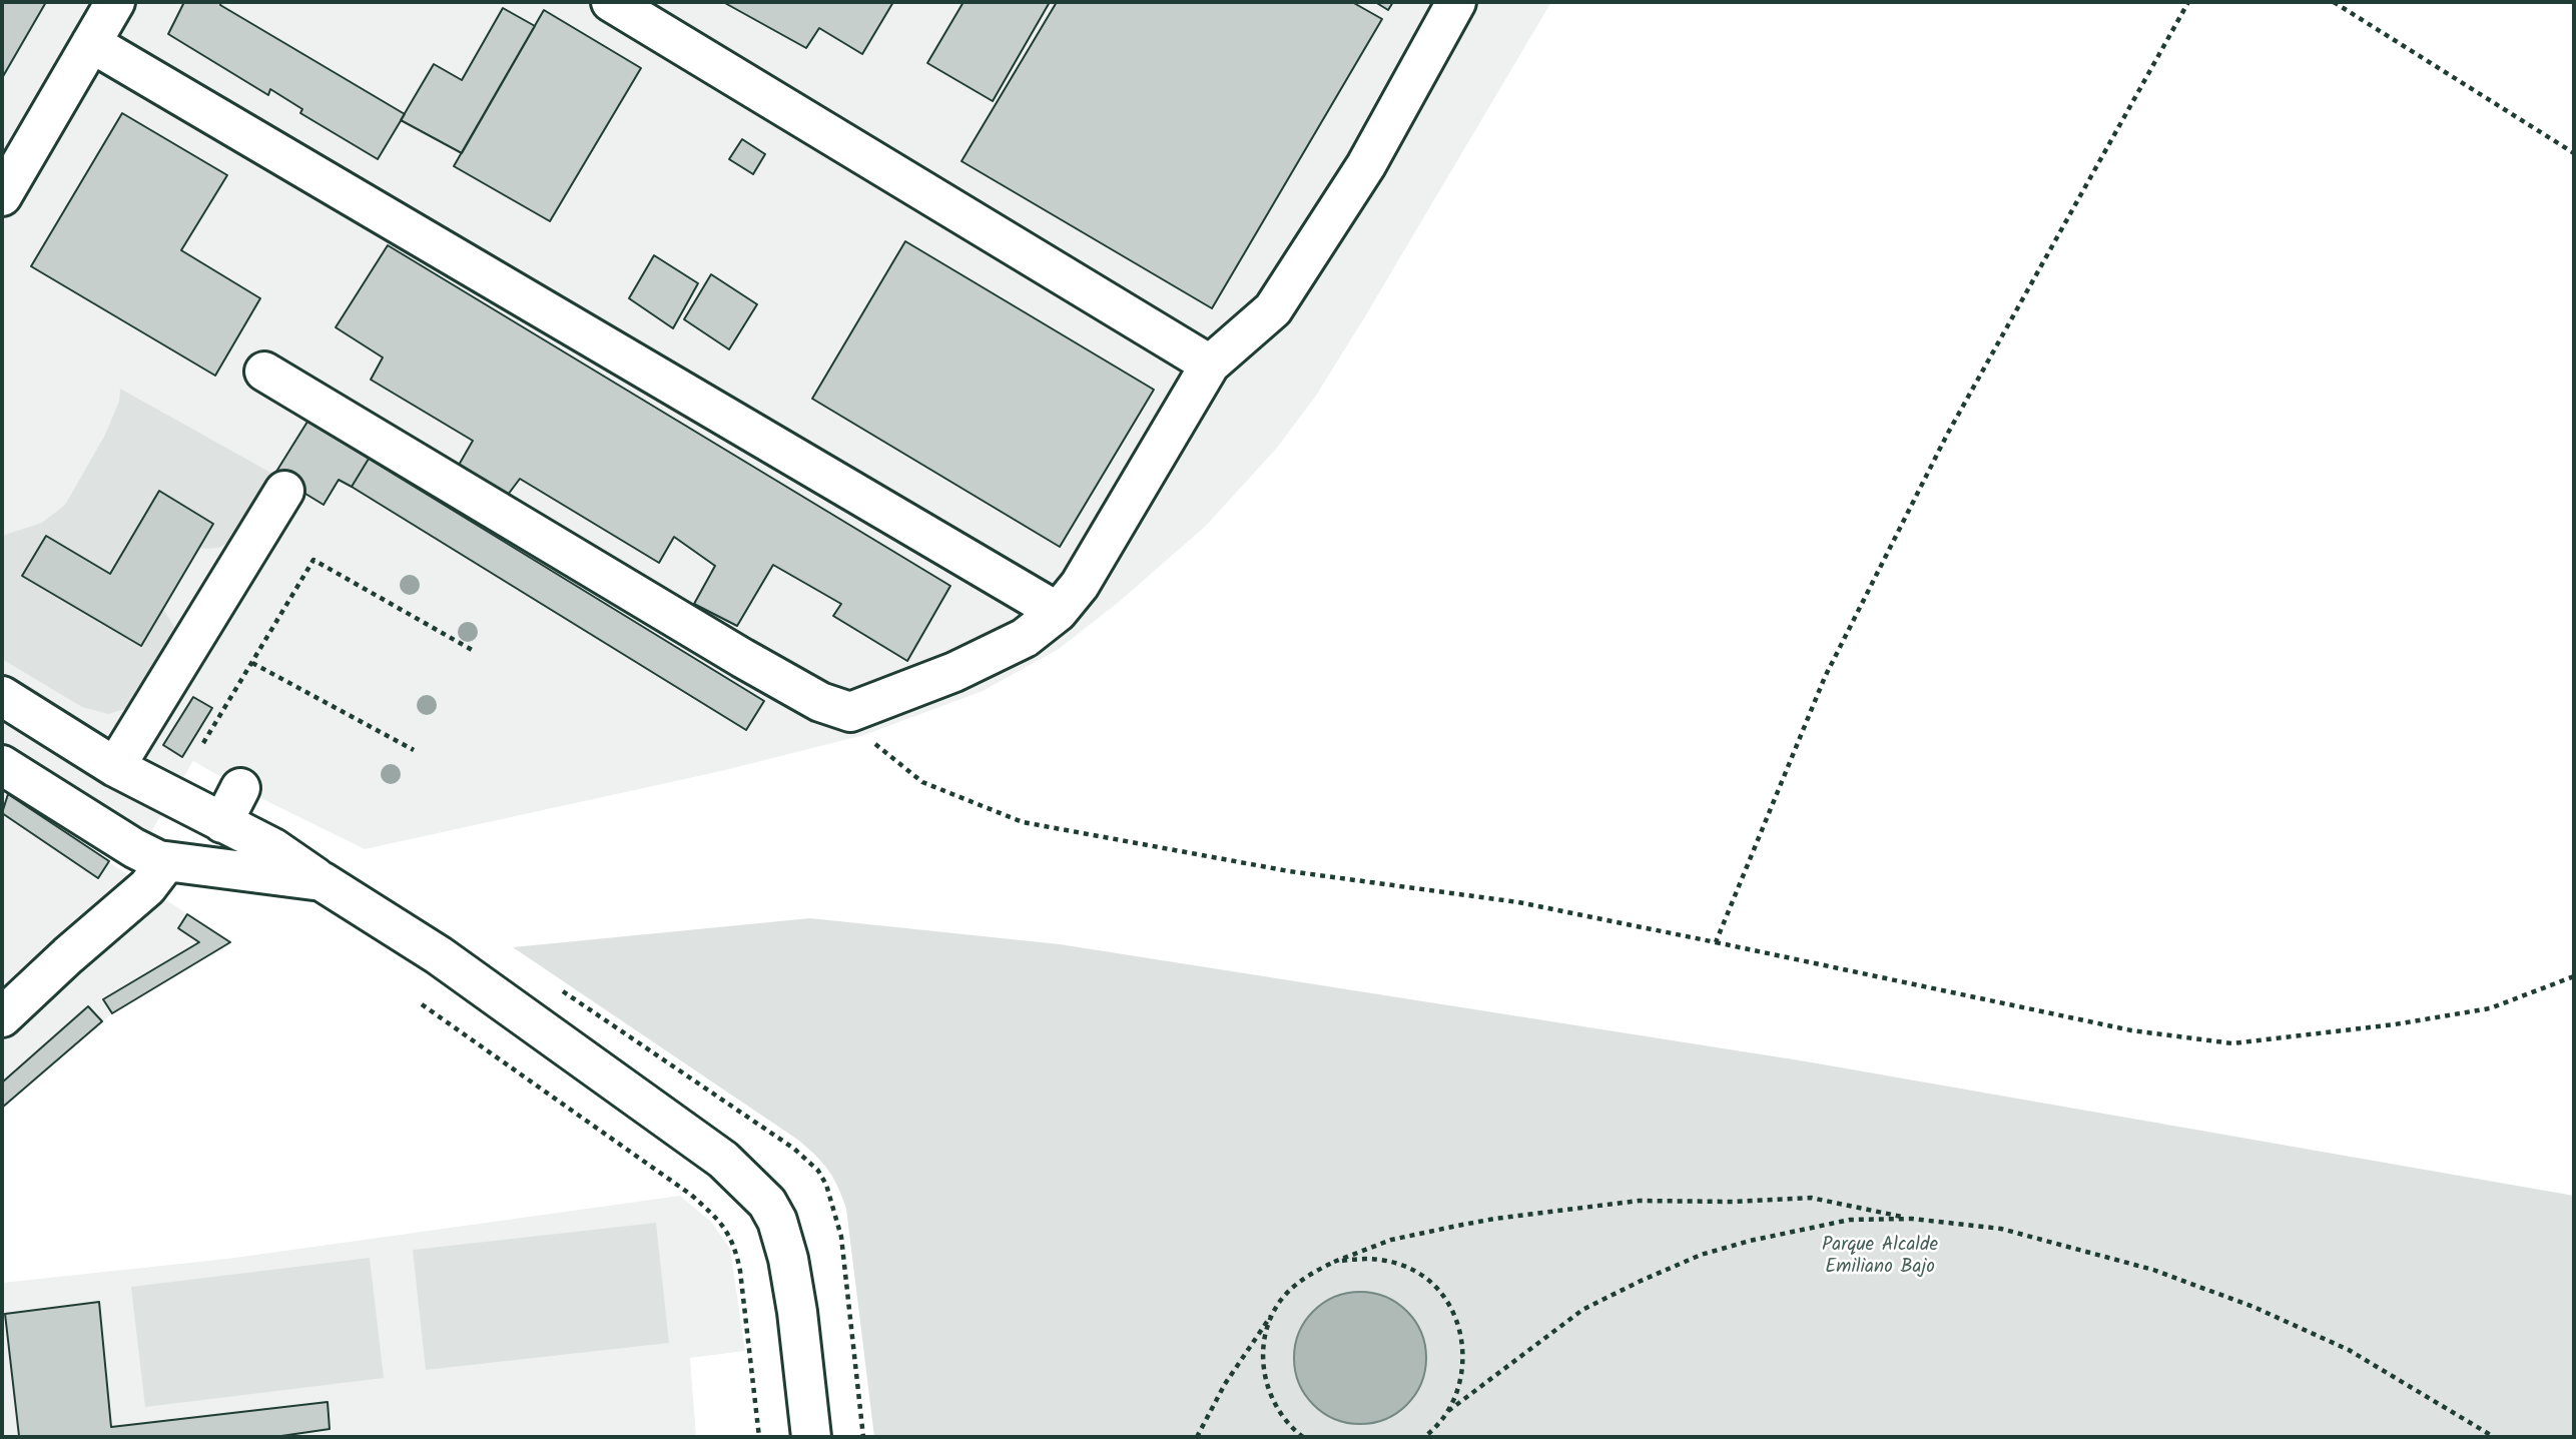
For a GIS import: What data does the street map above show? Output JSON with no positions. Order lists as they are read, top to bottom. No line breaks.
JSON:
{"parks":["Parque Alcalde Emiliano Bajo"]}
